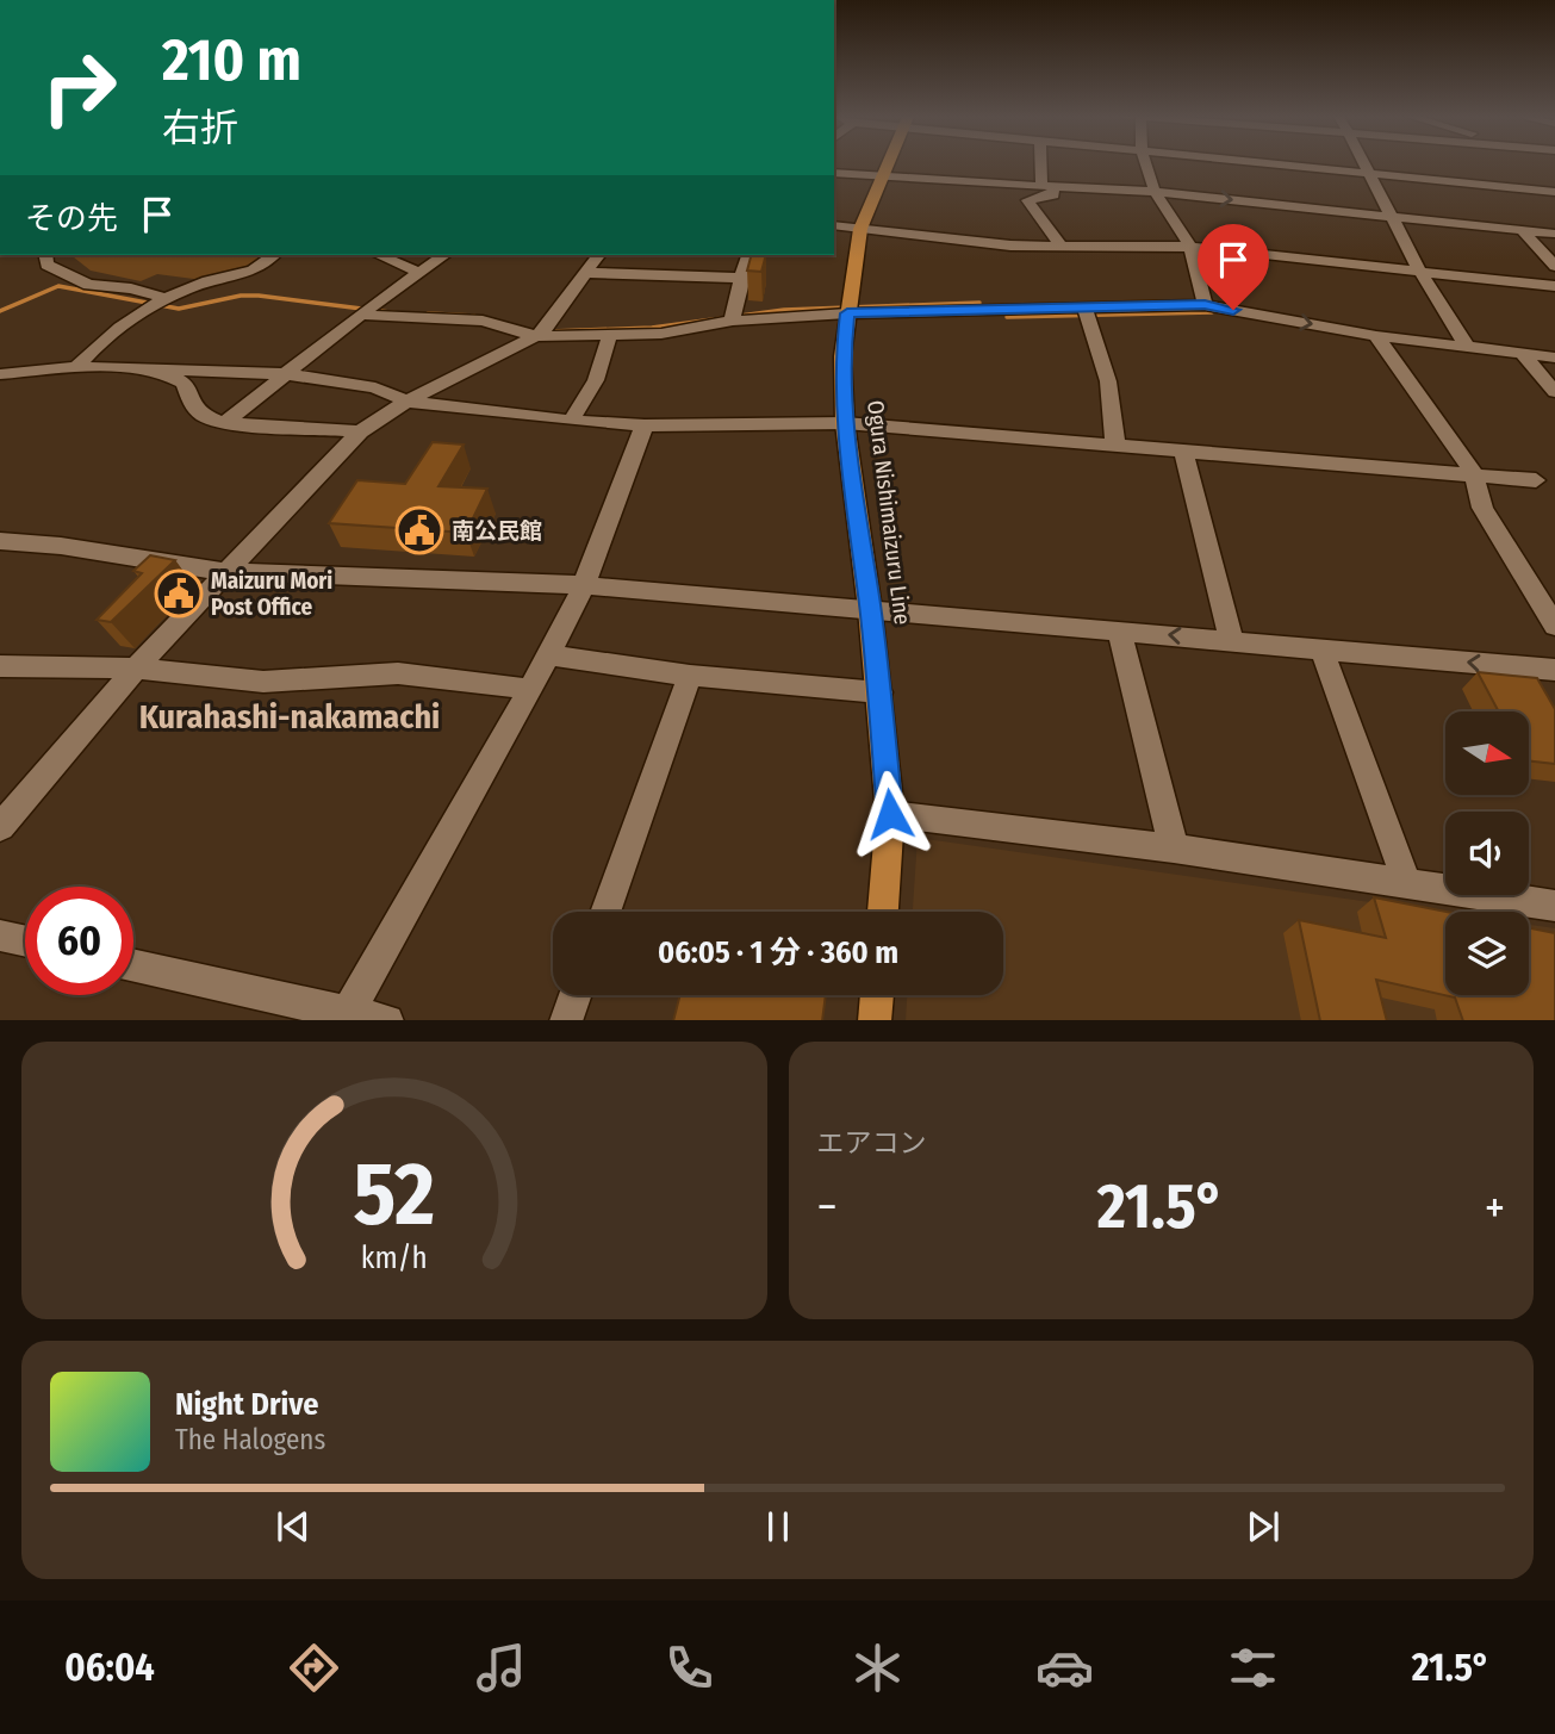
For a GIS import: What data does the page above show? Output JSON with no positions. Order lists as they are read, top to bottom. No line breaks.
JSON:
{"streets":{"main road":["Ogura Nishimaizuru Line"]},"districts":["Kurahashi-nakamachi"],"places":{"public building":["南公民館","Maizuru Mori Post Office"]},"north":"right","page":{"turn":["210 m","右折"],"then":"その先","limit":"60","trip":"06:05 · 1 分 · 360 m","tile":"エアコン","heat":["−","21.5°","+"],"song":["Night Drive","The Halogens"],"tabs":["06:04","21.5°"],"gauge":["52","km/h"]}}
